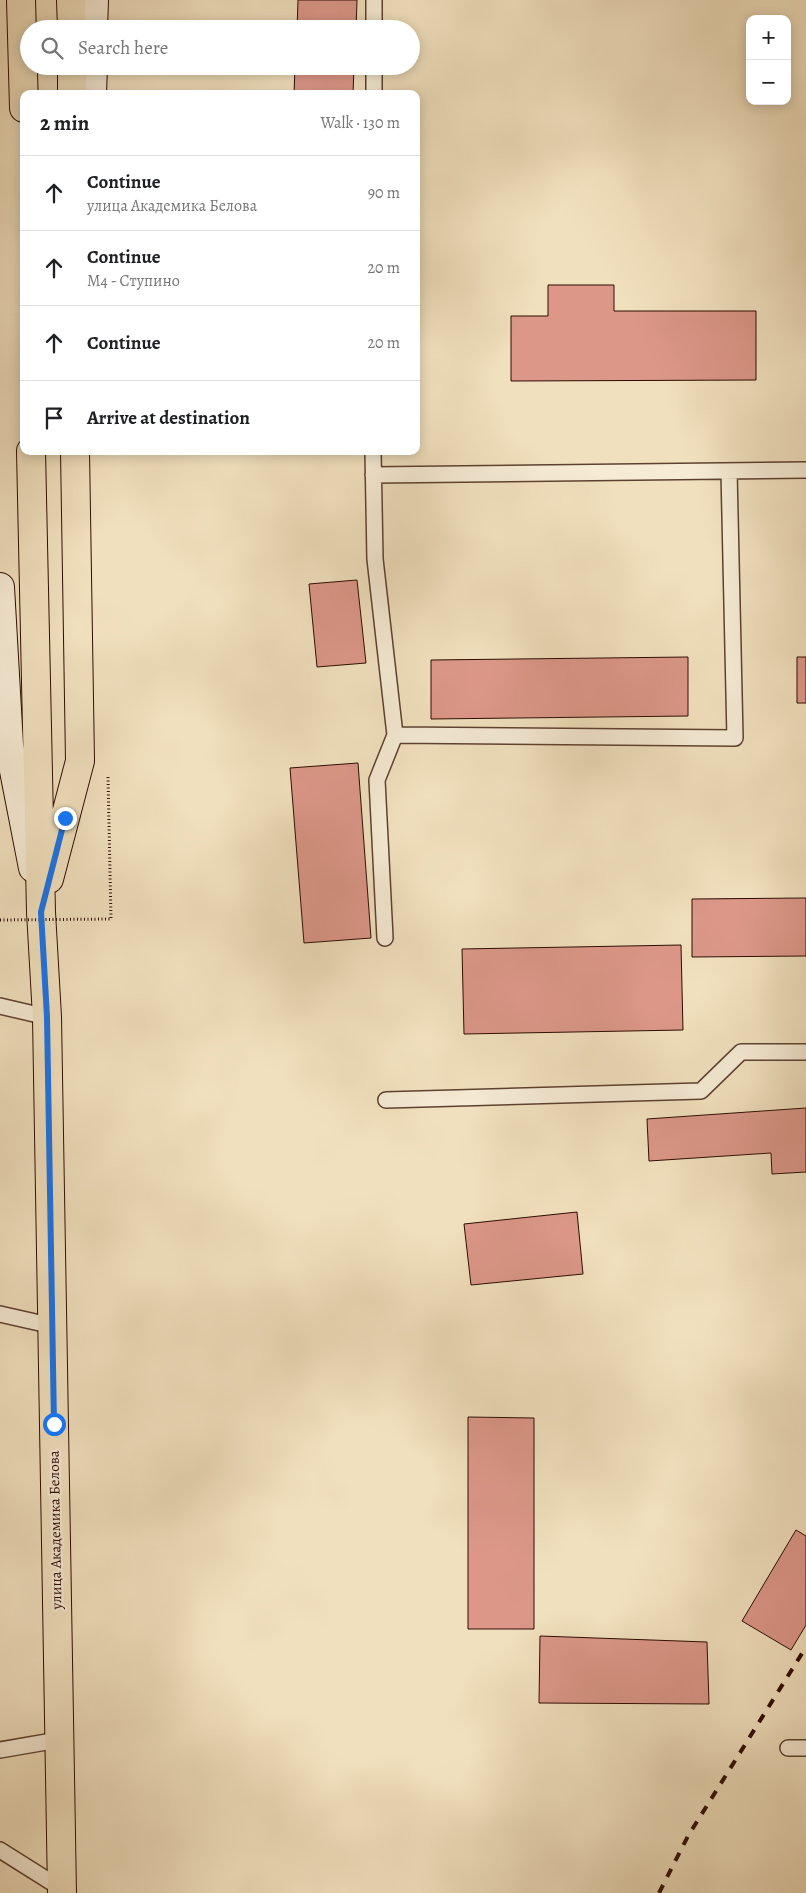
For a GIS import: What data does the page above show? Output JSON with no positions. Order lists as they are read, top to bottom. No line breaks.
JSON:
{"streets":{"main road":["улица Академика Белова"]},"page":{"map_buttons":["+","−"],"search":"Search here","heading":["2 min","Walk · 130 m"],"list":[["Continue","улица Академика Белова","90 m"],["Continue","М4 - Ступино","20 m"],["Continue","20 m"],"Arrive at destination"]}}
